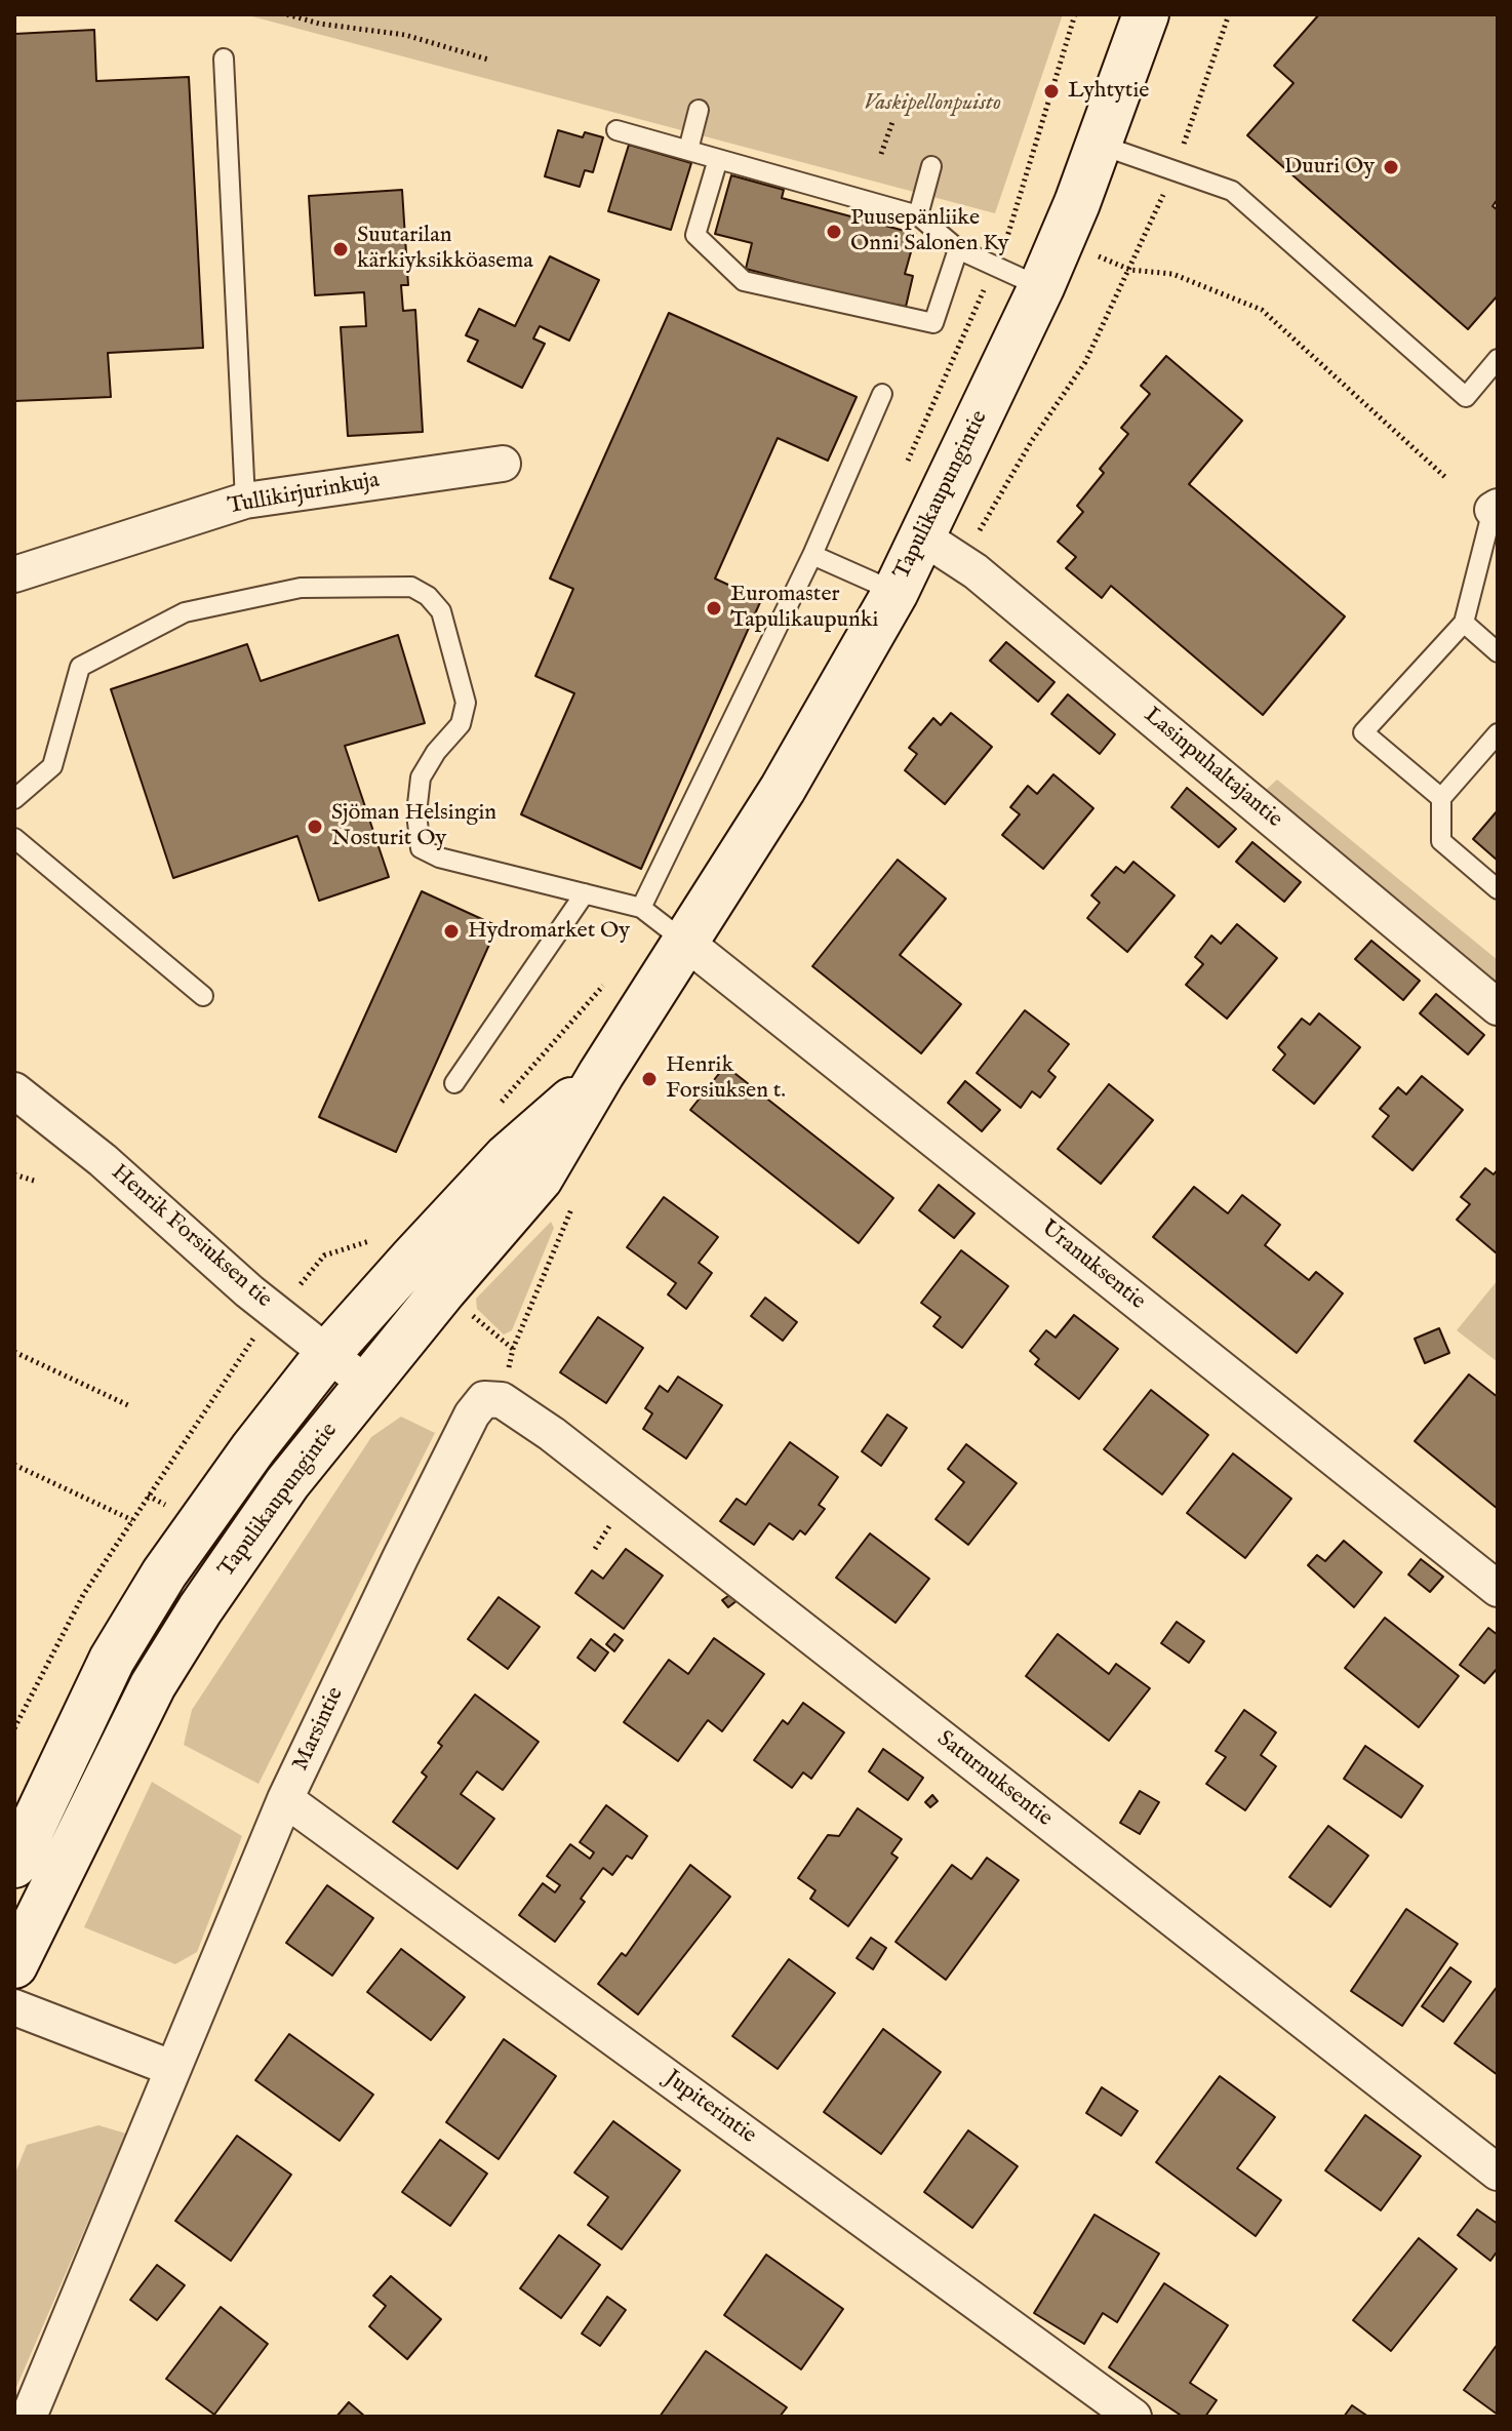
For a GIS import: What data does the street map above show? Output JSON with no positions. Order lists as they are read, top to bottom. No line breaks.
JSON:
{"streets":{"main road":["Tapulikaupungintie"],"street":["Tullikirjurinkuja","Lasinpuhaltajantie","Henrik Forsiuksen tie","Uranuksentie","Marsintie","Saturnuksentie","Jupiterintie"]},"crossings":[["Tapulikaupungintie","Lasinpuhaltajantie"],["Tapulikaupungintie","Henrik Forsiuksen tie"],["Tapulikaupungintie","Uranuksentie"],["Marsintie","Saturnuksentie"],["Marsintie","Jupiterintie"]],"parks":["Vaskipellonpuisto"],"places":["Lyhtytie","Duuri Oy","Puusepänliike Onni Salonen Ky","Suutarilan kärkiyksikköasema","Euromaster Tapulikaupunki","Sjöman Helsingin Nosturit Oy","Hydromarket Oy","Henrik Forsiuksen t."]}
